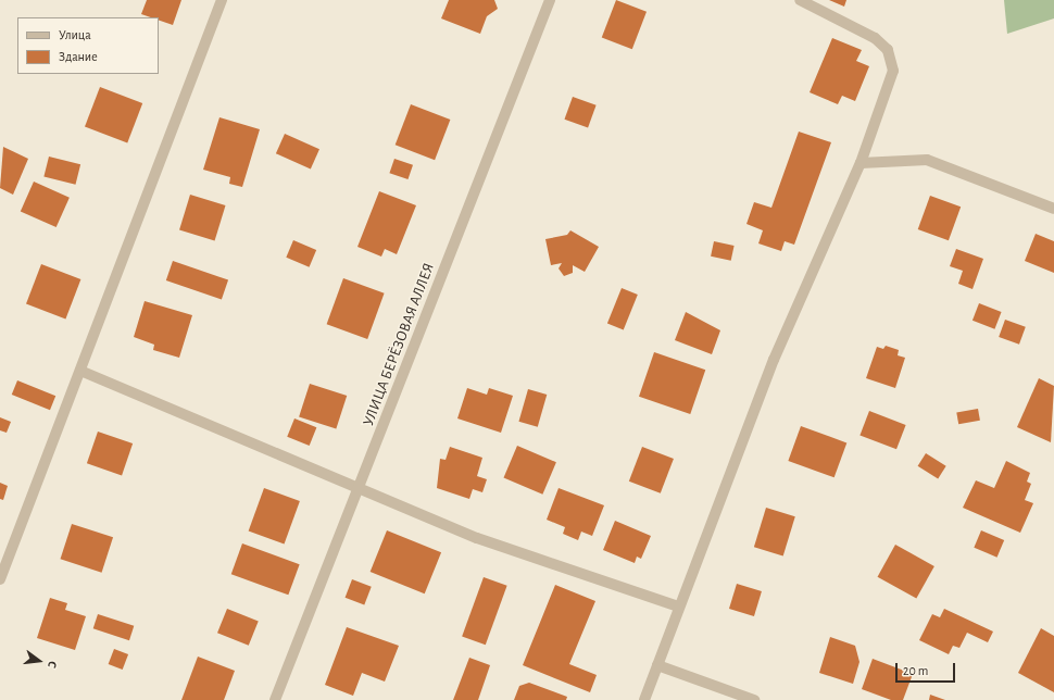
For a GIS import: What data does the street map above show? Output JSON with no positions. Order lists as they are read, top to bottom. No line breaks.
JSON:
{"streets":{"street":["УЛИЦА БЕРЁЗОВАЯ АЛЛЕЯ"]},"legend":["Улица","Здание"],"scale_bar":"20 m","north":"right"}
